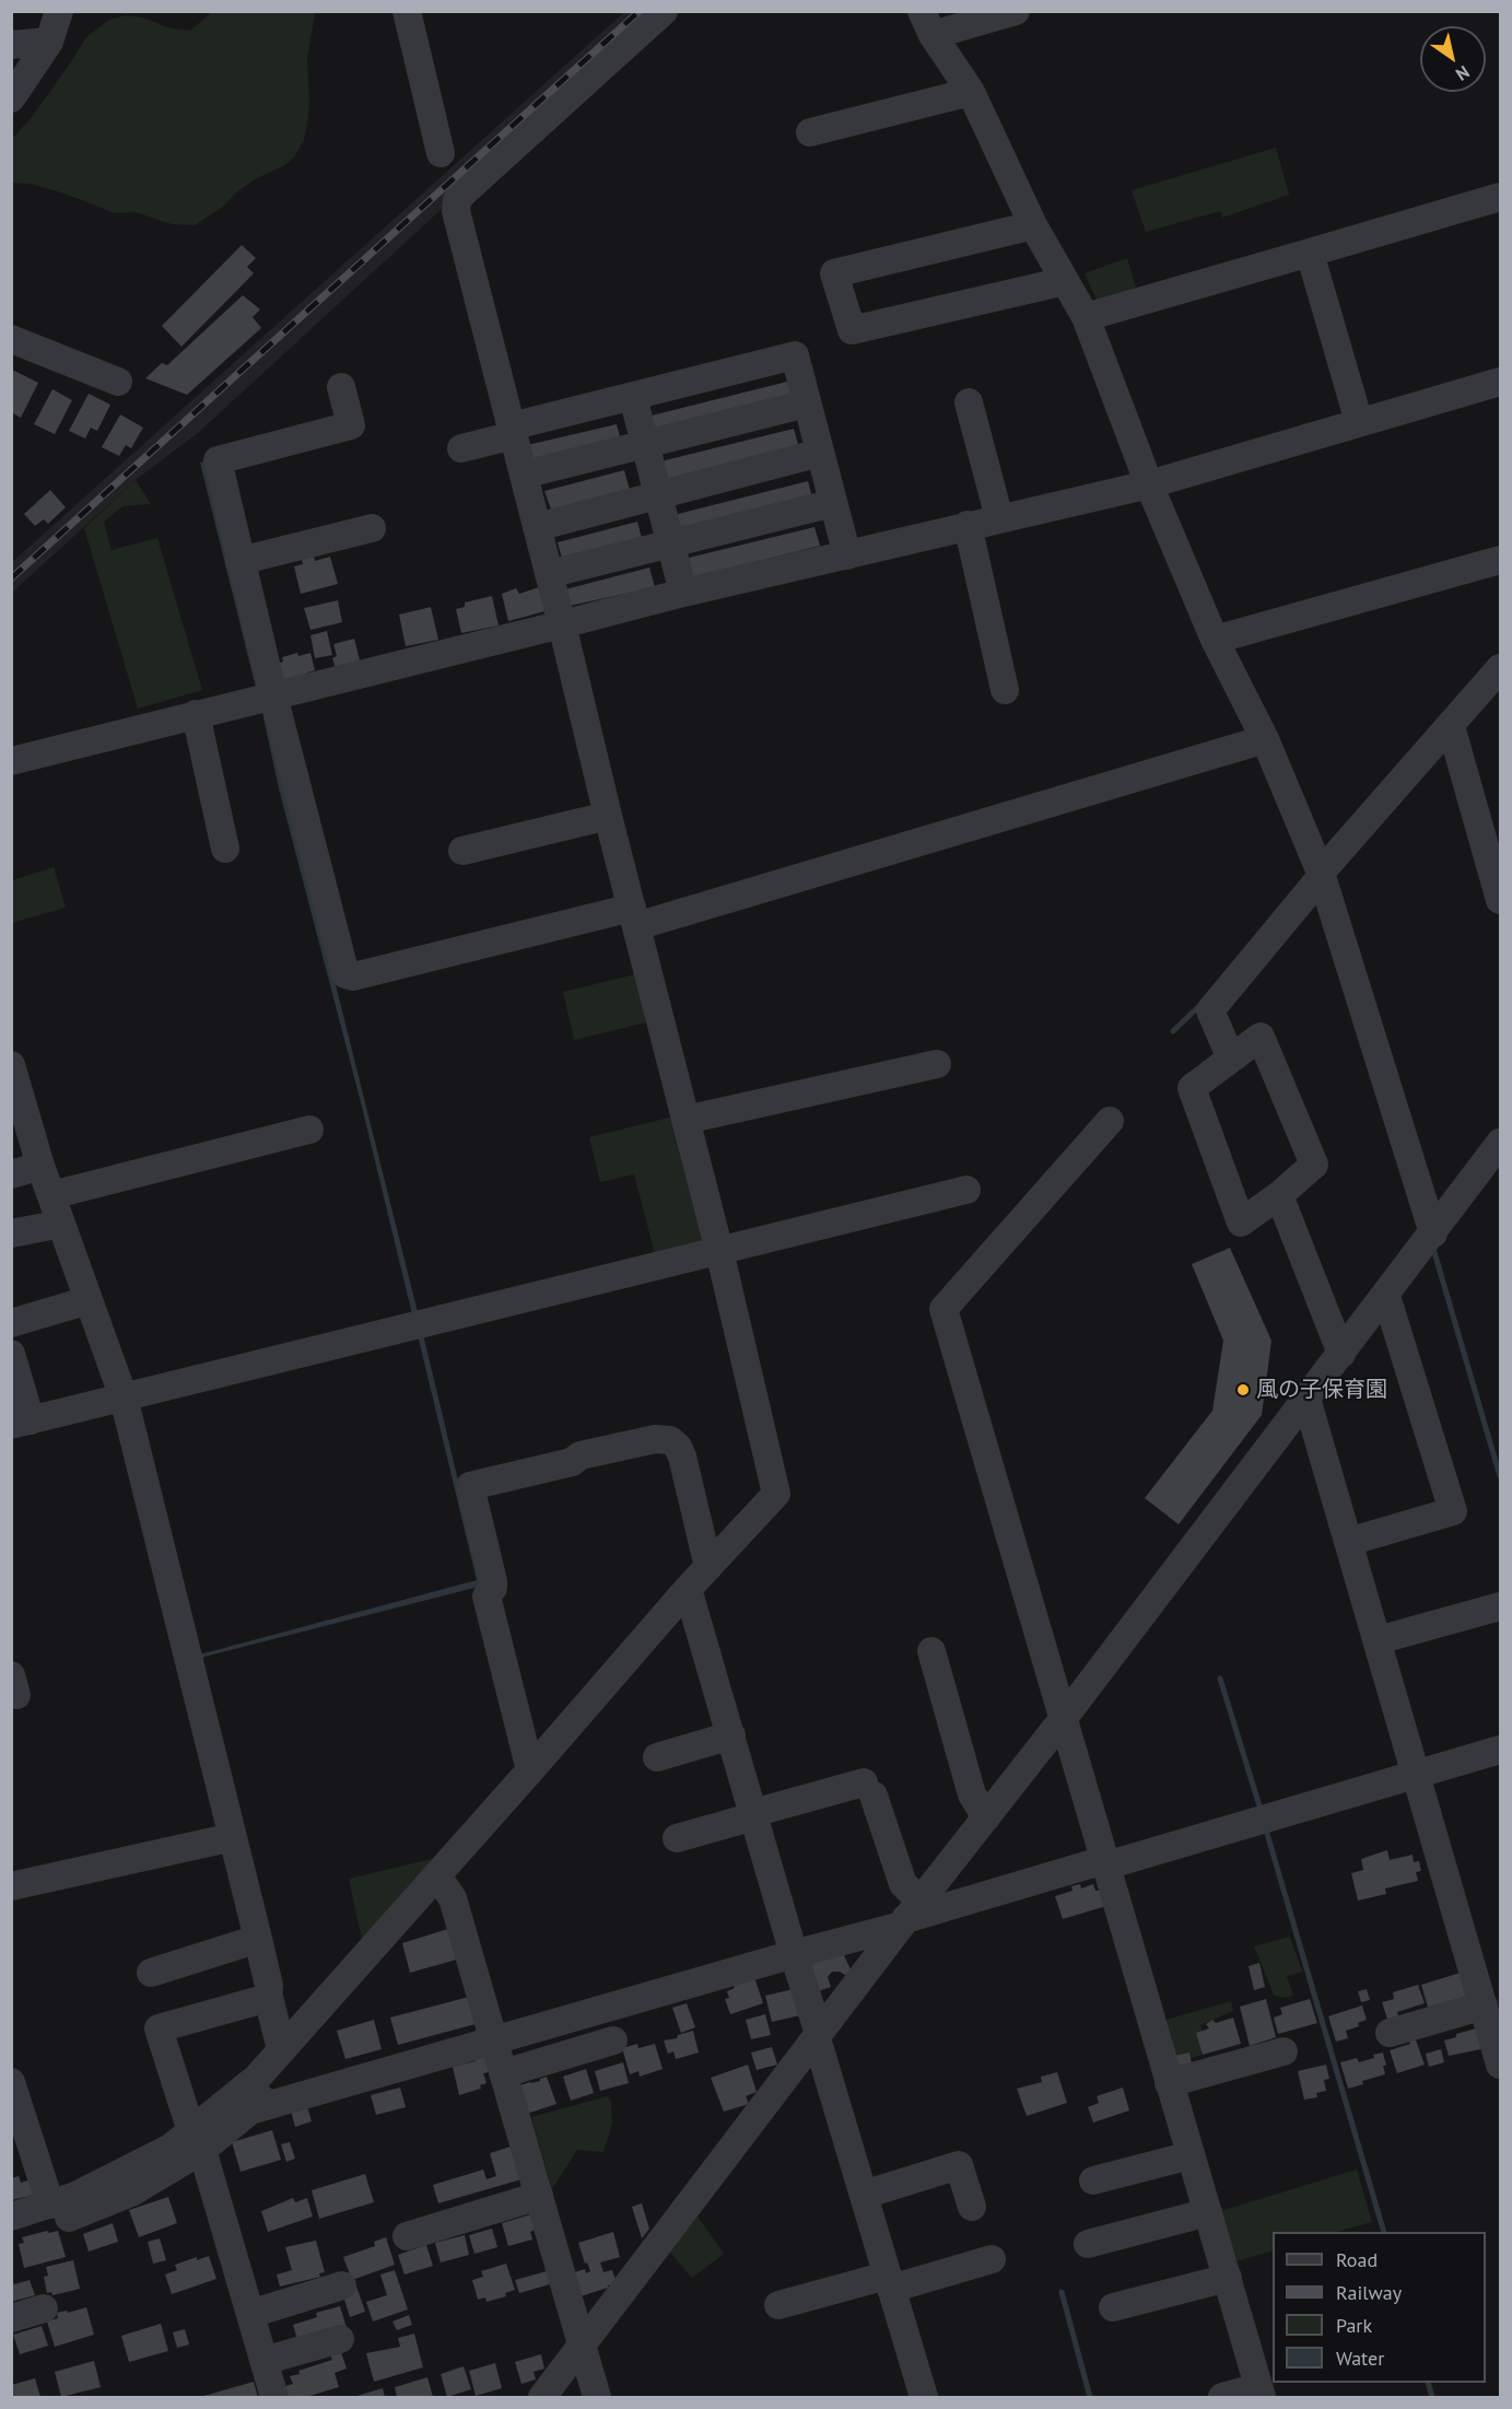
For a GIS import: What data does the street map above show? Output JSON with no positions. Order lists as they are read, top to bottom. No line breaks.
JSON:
{"places":["風の子保育園"],"legend":["Road","Railway","Park","Water"],"north":"bottom right"}
